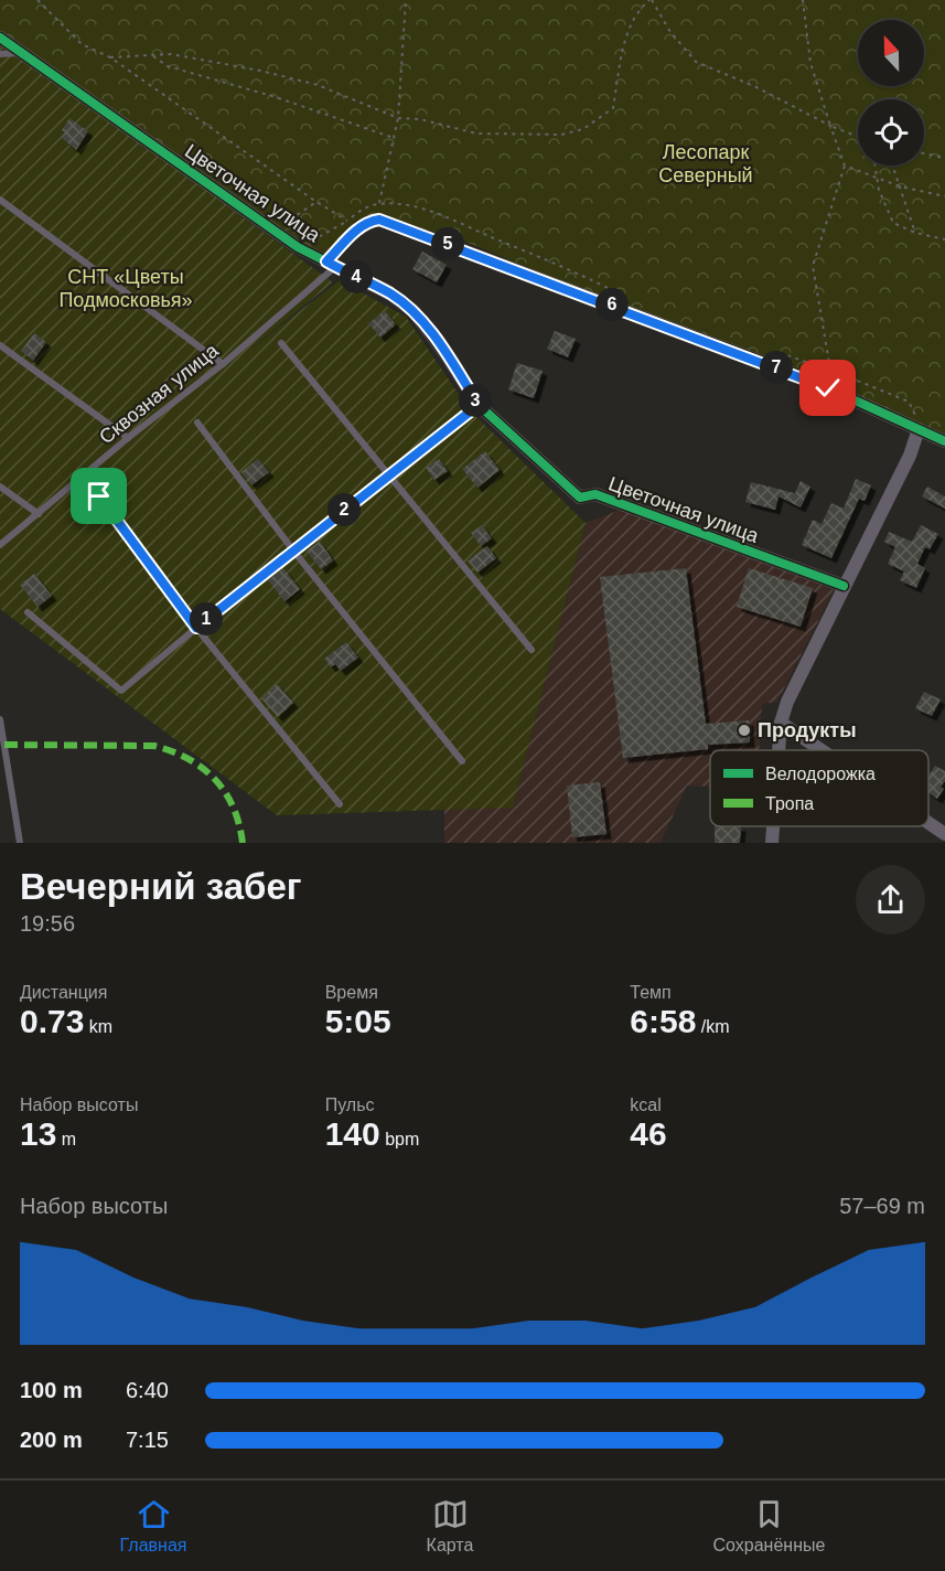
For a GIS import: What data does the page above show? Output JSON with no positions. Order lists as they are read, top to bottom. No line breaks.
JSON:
{"streets":{"street":["Цветочная улица"],"lane":["Сквозная улица"]},"crossings":[["Цветочная улица","Сквозная улица"]],"parks":["Лесопарк Северный","СНТ «Цветы Подмосковья»"],"places":["Продукты"],"legend":["Велодорожка","Тропа"],"north":"top","page":{"pins":["5","4","6","7","3","2","1"],"heading":["Вечерний забег","19:56"],"stats":[["Дистанция","0.73 km"],["Время","5:05"],["Темп","6:58 /km"],["Набор высоты","13 m"],["Пульс","140 bpm"],["kcal","46"]],"chart":["Набор высоты","57–69 m"],"list":[{"name":"100 m","note":"6:40"},{"name":"200 m","note":"7:15"}],"tabs":["Главная","Карта","Сохранённые"]}}
